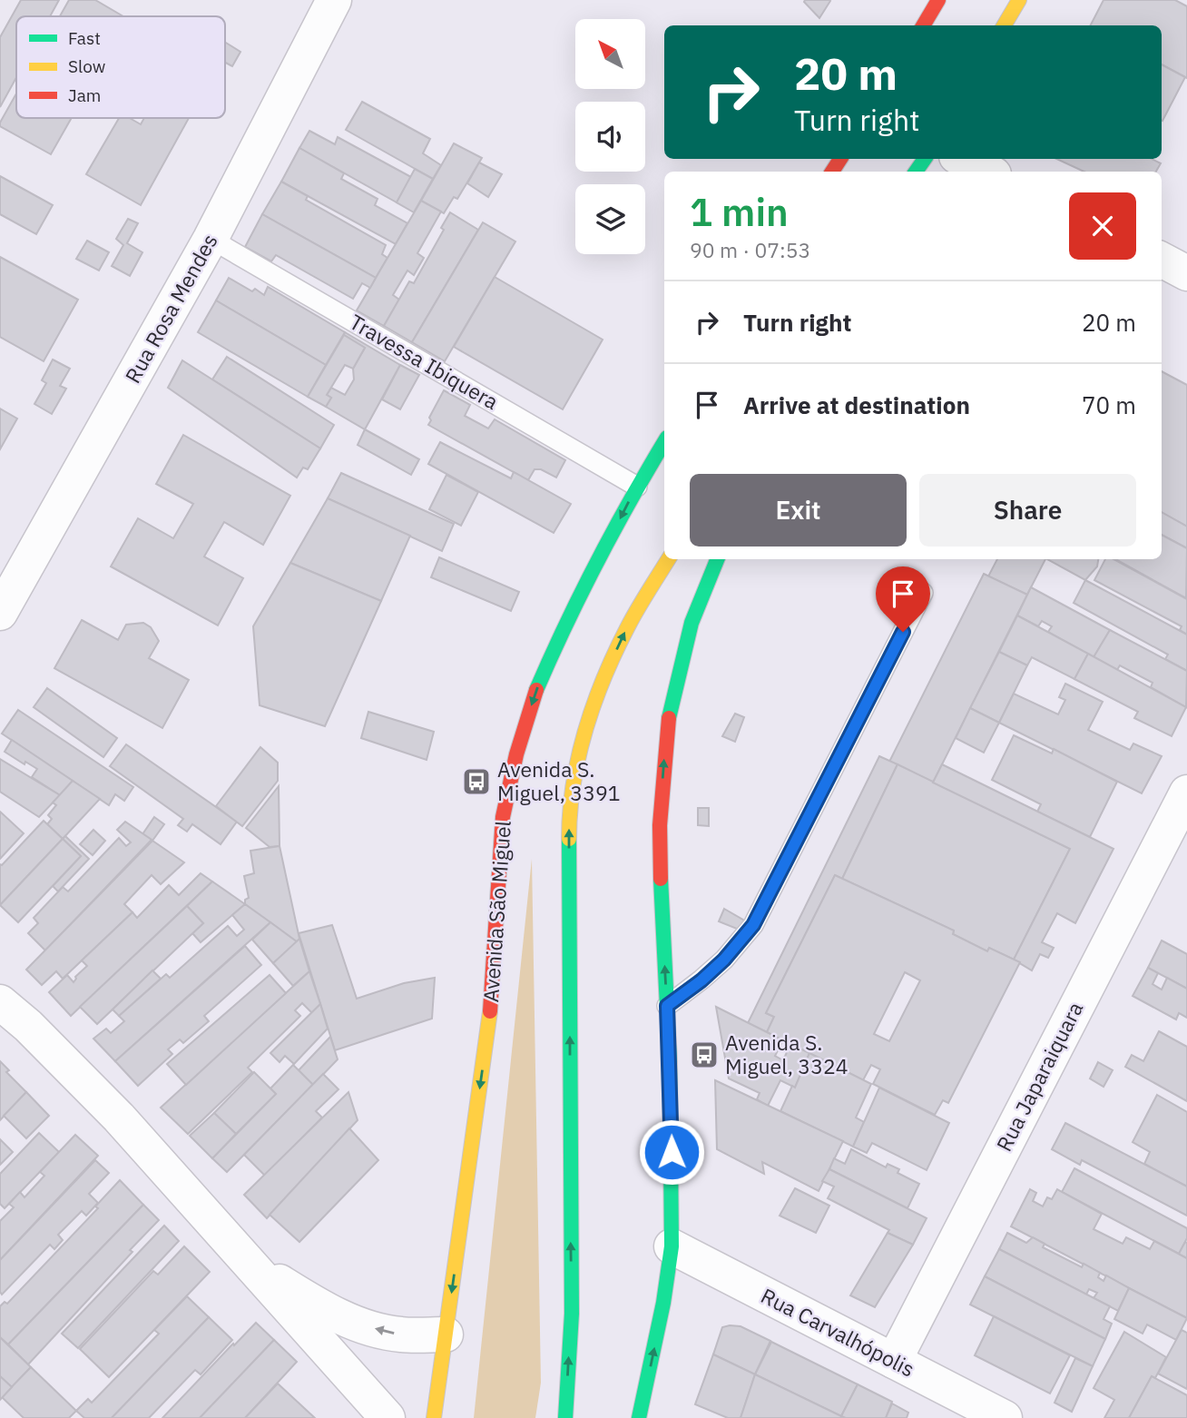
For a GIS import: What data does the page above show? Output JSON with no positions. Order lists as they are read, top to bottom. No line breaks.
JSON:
{"streets":{"main road":["Avenida São Miguel"],"street":["Rua Rosa Mendes","Rua Japaraiquara","Rua Carvalhópolis"],"lane":["Travessa Ibiquera"]},"crossings":[["Rua Rosa Mendes","Travessa Ibiquera"],["Travessa Ibiquera","Avenida São Miguel"],["Rua Japaraiquara","Rua Carvalhópolis"]],"places":{"bus stop":["Avenida S. Miguel, 3391","Avenida S. Miguel, 3324"]},"legend":["Fast","Slow","Jam"],"north":"top left","page":{"turn":["20 m","Turn right"],"heading":["1 min","90 m · 07:53"],"list":[{"name":"Turn right","value":"20 m"},{"name":"Arrive at destination","value":"70 m"}],"buttons":["Exit","Share"]}}
